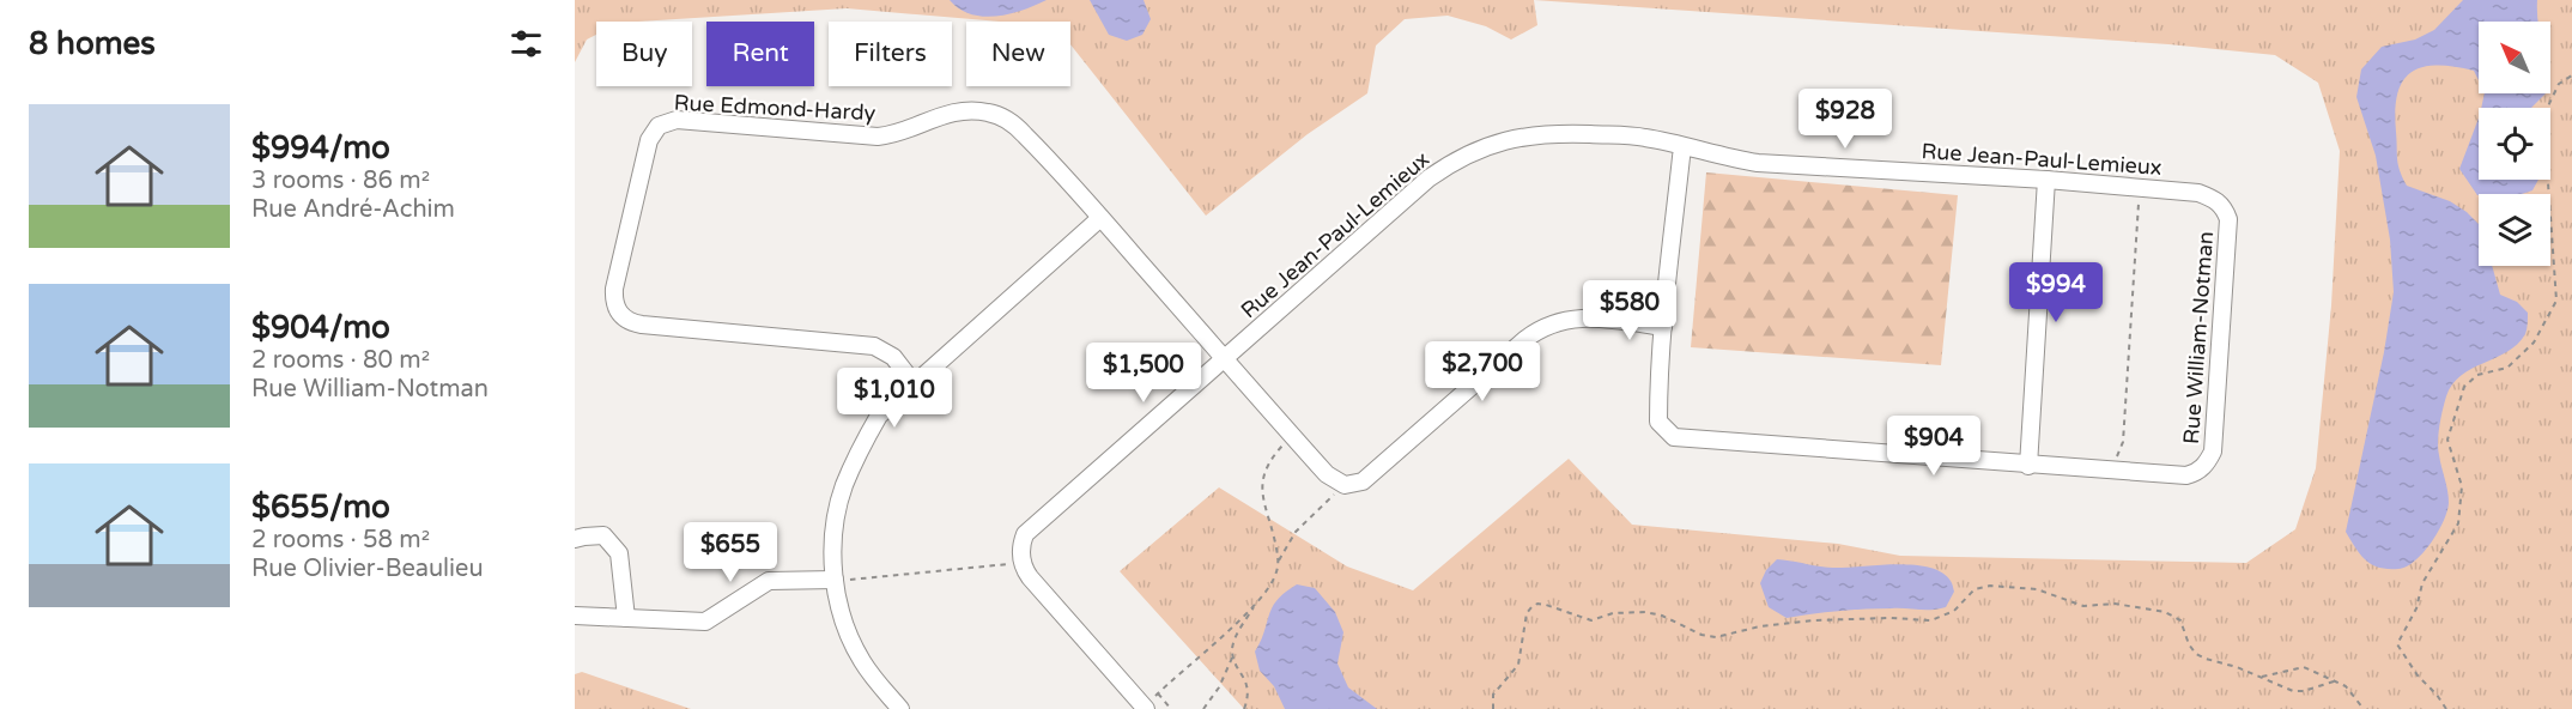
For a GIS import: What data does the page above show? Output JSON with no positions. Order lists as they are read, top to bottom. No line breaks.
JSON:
{"streets":{"street":["Rue Edmond-Hardy","Rue Jean-Paul-Lemieux","Rue William-Notman"]},"crossings":[["Rue Edmond-Hardy","Rue Jean-Paul-Lemieux"],["Rue Jean-Paul-Lemieux","Rue William-Notman"]],"north":"top left","page":{"heading":"8 homes","chip":["Buy","Rent","Filters","New"],"list":[{"name":"$994/mo","note":"3 rooms · 86 m² · Rue André-Achim"},{"name":"$904/mo","note":"2 rooms · 80 m² · Rue William-Notman"},{"name":"$655/mo","note":"2 rooms · 58 m² · Rue Olivier-Beaulieu"}],"price":["$928","$994","$580","$2,700","$1,500","$1,010","$904","$655"]}}
